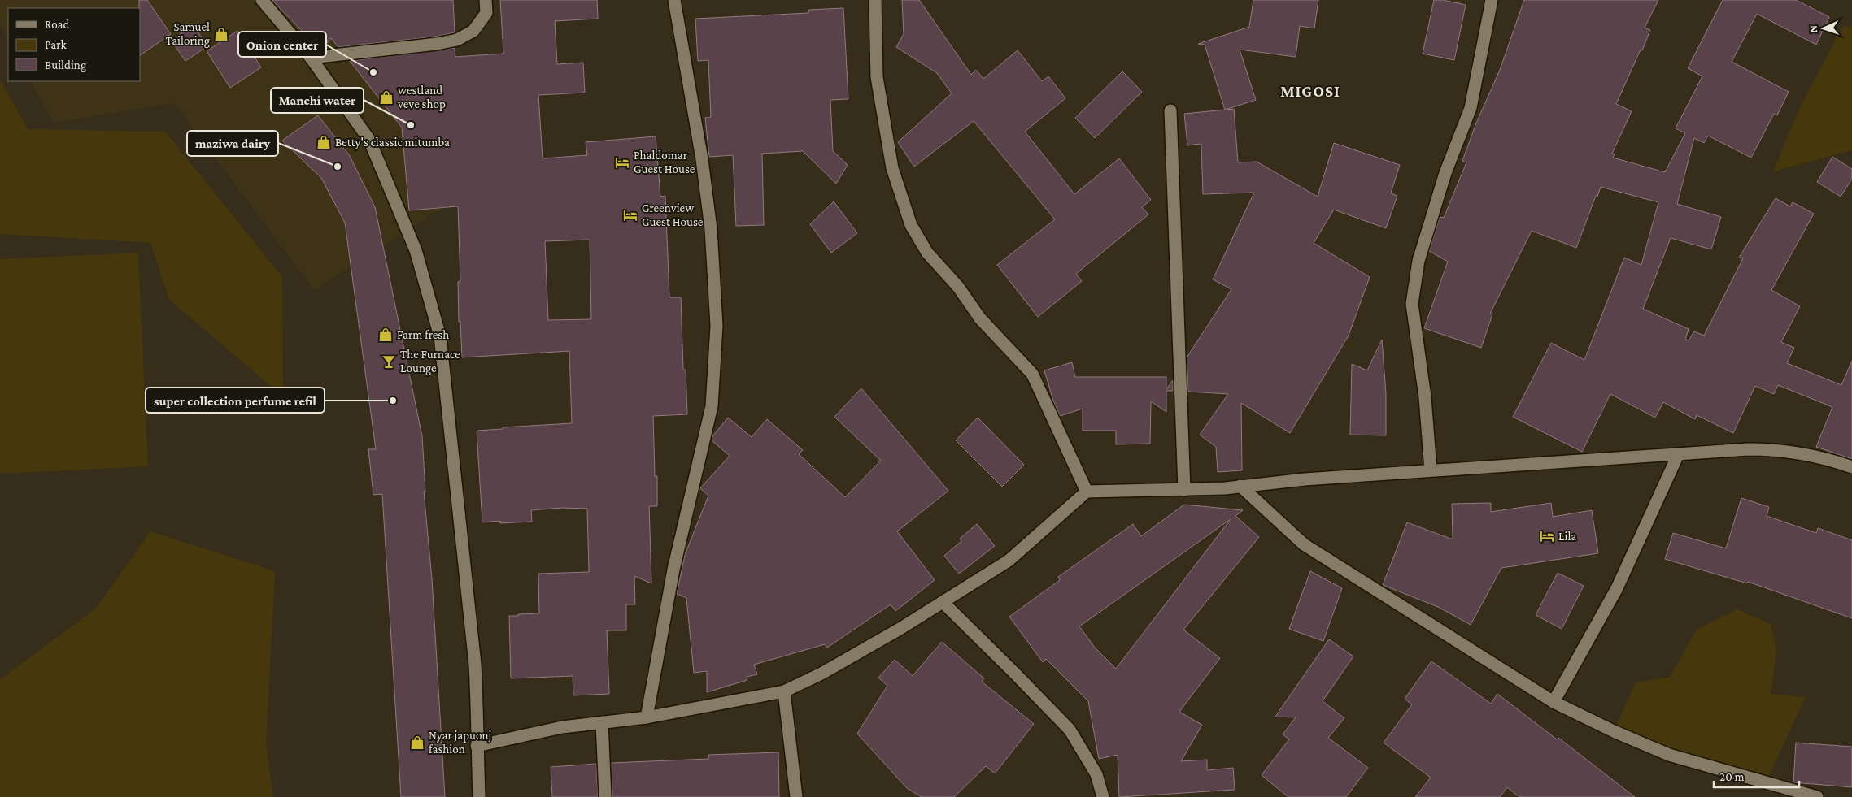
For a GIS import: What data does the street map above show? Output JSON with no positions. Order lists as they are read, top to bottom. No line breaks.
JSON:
{"districts":["MIGOSI"],"places":{"shop":["Samuel Tailoring","westland veve shop","Betty's classic mitumba","Farm fresh","Nyar japuonj fashion"],"other":["Onion center","Manchi water","maziwa dairy","super collection perfume refil"],"hotel":["Phaldomar Guest House","Greenview Guest House","Lila"],"bar":["The Furnace Lounge"]},"legend":["Road","Park","Building"],"scale_bar":"20 m","north":"left"}
